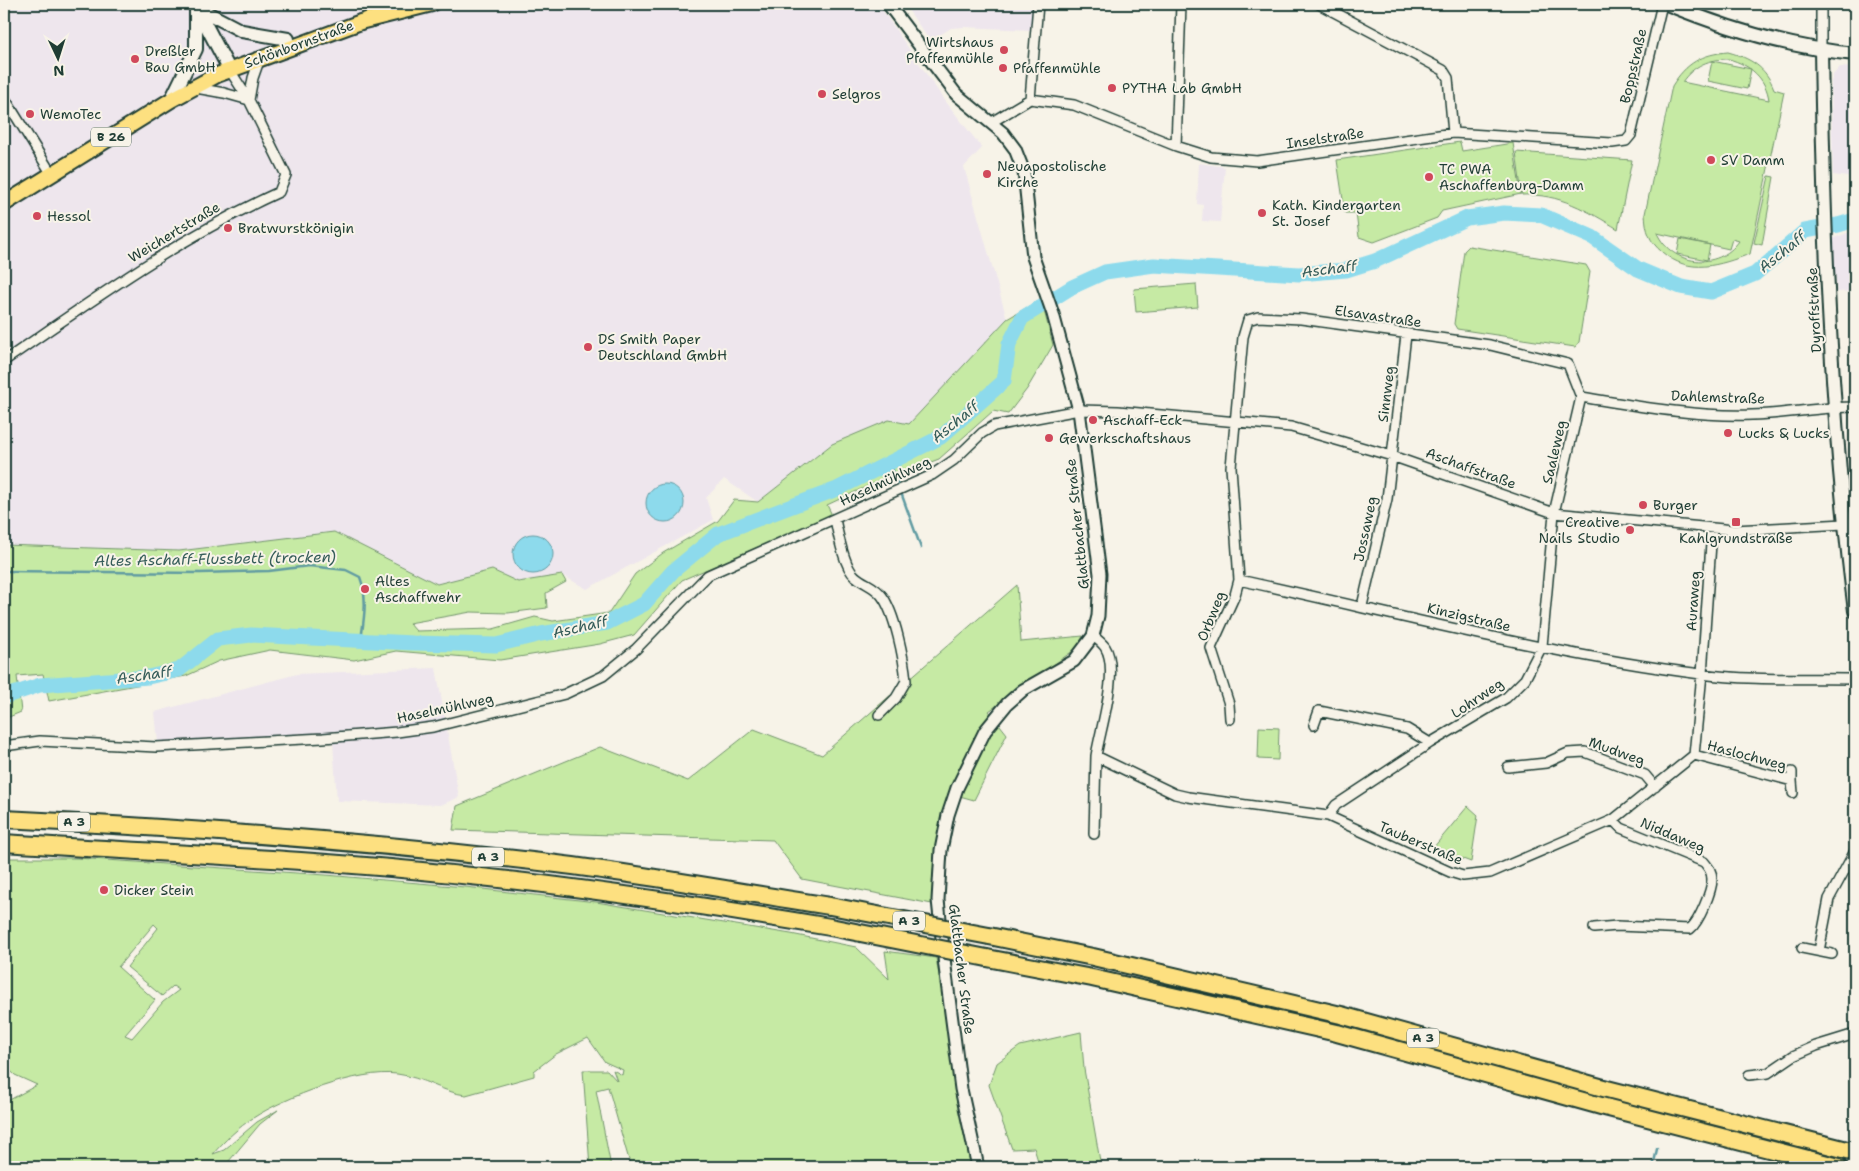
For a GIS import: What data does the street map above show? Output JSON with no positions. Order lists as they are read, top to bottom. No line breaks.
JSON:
{"streets":{"highway":["A 3"],"main road":["Schönbornstraße","B 26","Weichertstraße","Dyroffstraße"],"street":["Boppstraße","Inselstraße","Elsavastraße","Sinnweg","Dahlemstraße","Saaleweg","Aschaffstraße","Haselmühlweg","Glattbacher Straße","Jossaweg","Auraweg","Orbweg","Kinzigstraße","Lohrweg","Mudweg","Haslochweg","Niddaweg","Tauberstraße"]},"crossings":[["Schönbornstraße","Weichertstraße"],["Boppstraße","Inselstraße"],["Dyroffstraße","Dahlemstraße"],["Dyroffstraße","Aschaffstraße"],["Elsavastraße","Sinnweg"],["Elsavastraße","Dahlemstraße"],["Elsavastraße","Saaleweg"],["Elsavastraße","Aschaffstraße"],["Sinnweg","Aschaffstraße"],["Sinnweg","Jossaweg"],["Dahlemstraße","Saaleweg"],["Saaleweg","Aschaffstraße"],["Saaleweg","Lohrweg"],["Aschaffstraße","Haselmühlweg"],["Aschaffstraße","Glattbacher Straße"],["Aschaffstraße","Jossaweg"],["Aschaffstraße","Auraweg"],["Aschaffstraße","Lohrweg"],["Haselmühlweg","Glattbacher Straße"],["Jossaweg","Kinzigstraße"],["Auraweg","Kinzigstraße"],["Orbweg","Kinzigstraße"],["Kinzigstraße","Lohrweg"],["Lohrweg","Tauberstraße"],["Mudweg","Tauberstraße"],["Haslochweg","Tauberstraße"],["Niddaweg","Tauberstraße"]],"water":["Aschaff","Altes Aschaff-Flussbett (trocken)"],"places":{"other":["Wirtshaus Pfaffenmühle","Dreßler Bau GmbH","Pfaffenmühle","PYTHA Lab GmbH","Selgros","WemoTec","SV Damm","Neuapostolische Kirche","TC PWA Aschaffenburg-Damm","Kath. Kindergarten St. Josef","Hessol","Bratwurstkönigin","DS Smith Paper Deutschland GmbH","Aschaff-Eck","Lucks & Lucks","Gewerkschaftshaus","Burger","Creative Nails Studio","Altes Aschaffwehr","Dicker Stein"],"transit":["Kahlgrundstraße"]},"north":"bottom"}
